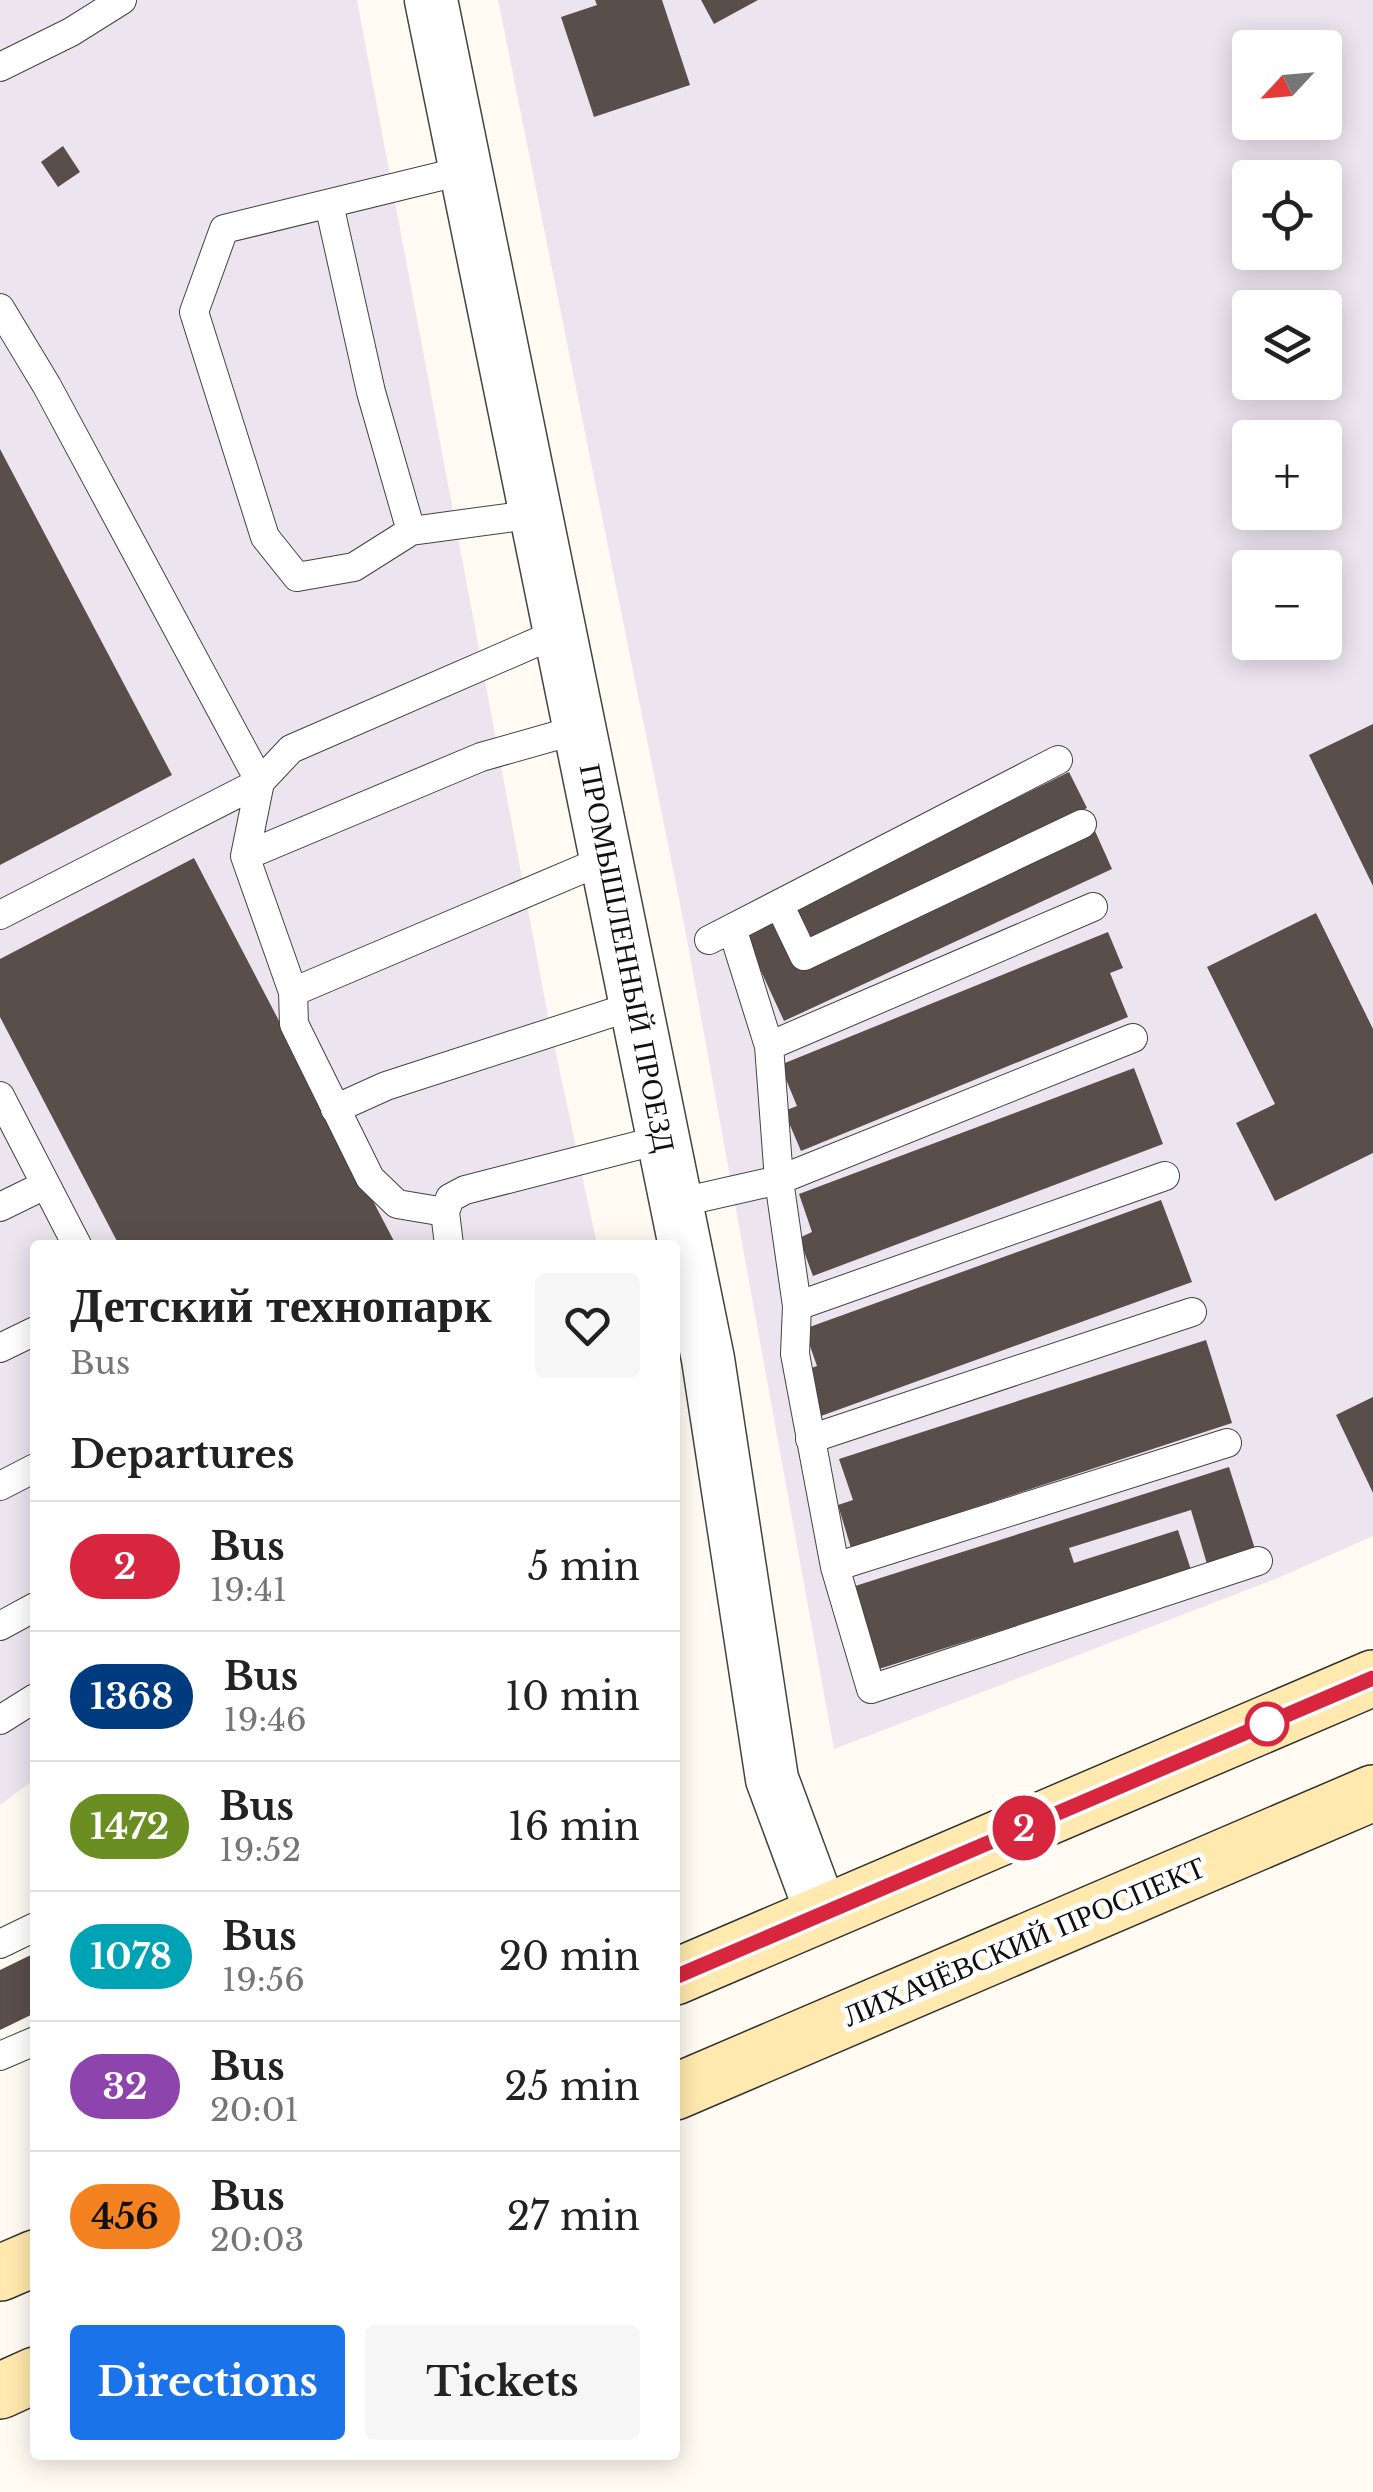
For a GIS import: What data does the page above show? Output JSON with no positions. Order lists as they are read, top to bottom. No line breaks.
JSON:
{"streets":{"main road":["ЛИХАЧЁВСКИЙ ПРОСПЕКТ"],"street":["ПРОМЫШЛЕННЫЙ ПРОЕЗД"]},"lines":["bus line 2"],"north":"bottom left","page":{"on_map":"2","map_buttons":["+","−"],"heading":[["Детский технопарк","Bus"],"Departures"],"list":[{"mark":"2","name":"Bus","note":"19:41","value":"5 min"},{"mark":"1368","name":"Bus","note":"19:46","value":"10 min"},{"mark":"1472","name":"Bus","note":"19:52","value":"16 min"},{"mark":"1078","name":"Bus","note":"19:56","value":"20 min"},{"mark":"32","name":"Bus","note":"20:01","value":"25 min"},{"mark":"456","name":"Bus","note":"20:03","value":"27 min"}],"buttons":["Directions","Tickets"]}}
